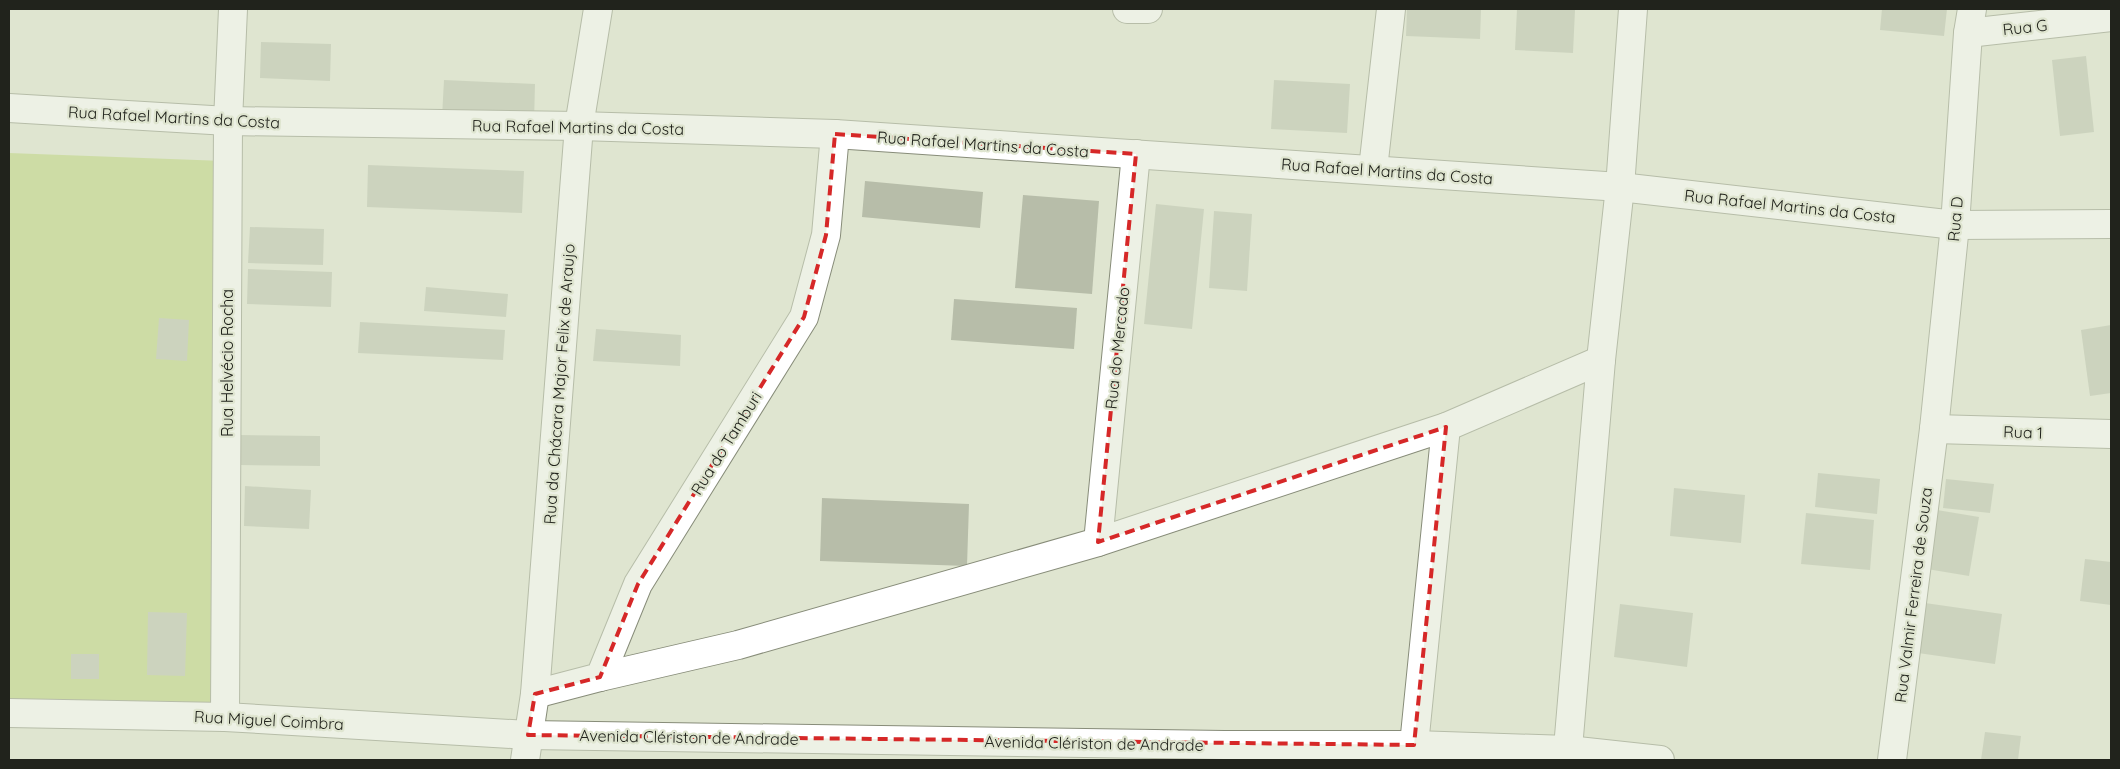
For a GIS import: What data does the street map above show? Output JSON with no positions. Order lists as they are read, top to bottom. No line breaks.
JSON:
{"streets":{"street":["Rua G","Rua Rafael Martins da Costa","Rua D","Rua do Mercado","Rua Helvécio Rocha","Rua da Chácara Major Felix de Araujo","Rua 1","Rua do Tamburi","Rua Valmir Ferreira de Souza","Rua Miguel Coimbra","Avenida Clériston de Andrade"]},"crossings":[["Rua G","Rua D"],["Rua Rafael Martins da Costa","Rua D"],["Rua Rafael Martins da Costa","Rua do Mercado"],["Rua Rafael Martins da Costa","Rua Helvécio Rocha"],["Rua Rafael Martins da Costa","Rua da Chácara Major Felix de Araujo"],["Rua Rafael Martins da Costa","Rua do Tamburi"],["Rua D","Rua 1"],["Rua D","Rua Valmir Ferreira de Souza"],["Rua Helvécio Rocha","Rua Miguel Coimbra"],["Rua da Chácara Major Felix de Araujo","Rua Miguel Coimbra"],["Rua da Chácara Major Felix de Araujo","Avenida Clériston de Andrade"],["Rua 1","Rua Valmir Ferreira de Souza"],["Rua Miguel Coimbra","Avenida Clériston de Andrade"]]}
